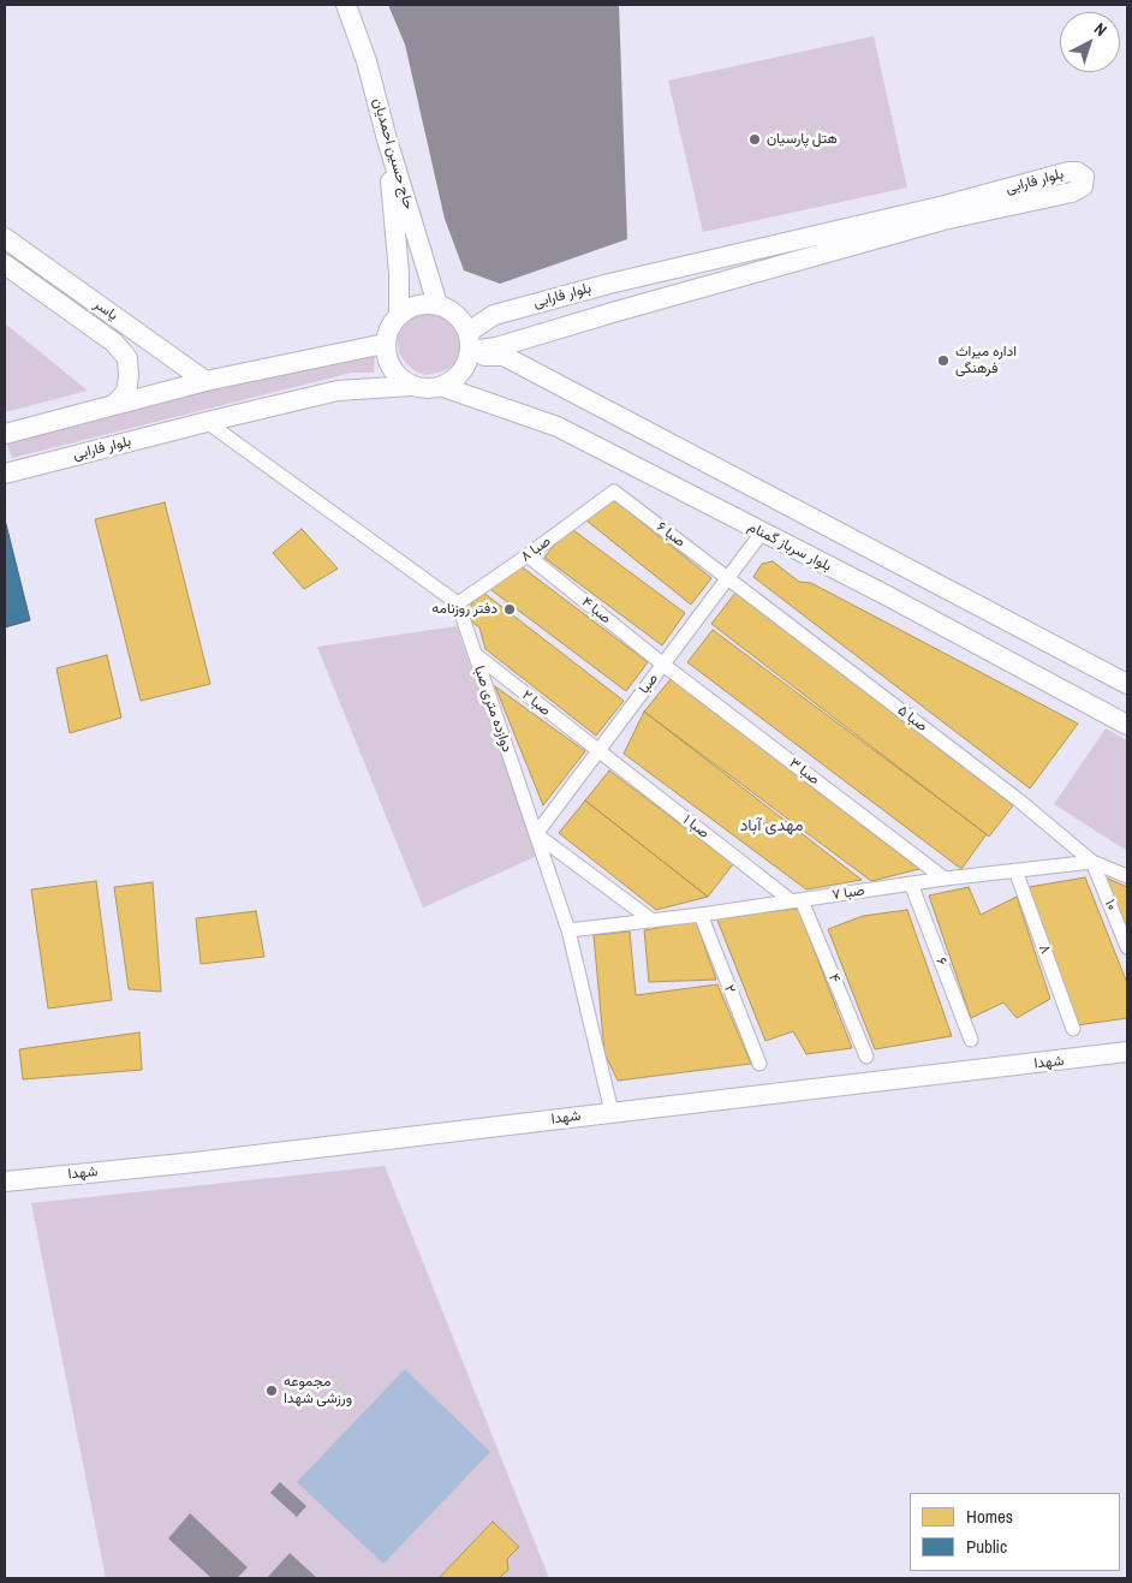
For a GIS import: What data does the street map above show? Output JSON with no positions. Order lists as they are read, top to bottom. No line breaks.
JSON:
{"streets":{"main road":["حاج حسین احمدیان","بلوار فارابی","یاسر","بلوار سرباز گمنام","شهدا"],"street":["صبا ۶","صبا ۸","صبا ۴","صبا","صبا ۲","دوازده متری صبا","صبا ۵","صبا ۳","صبا ۱","صبا ۷","۱۰","۸","۶","۴","۲"]},"crossings":[["حاج حسین احمدیان","بلوار فارابی"],["حاج حسین احمدیان","بلوار سرباز گمنام"],["بلوار فارابی","بلوار سرباز گمنام"],["صبا ۶","صبا ۸"],["صبا ۶","صبا"],["صبا ۶","صبا ۵"],["بلوار سرباز گمنام","صبا"],["صبا ۸","صبا ۴"],["صبا ۸","دوازده متری صبا"],["صبا ۴","صبا"],["صبا ۴","صبا ۳"],["صبا","صبا ۲"],["صبا","دوازده متری صبا"],["صبا","صبا ۵"],["صبا","صبا ۳"],["صبا","صبا ۱"],["صبا ۲","دوازده متری صبا"],["صبا ۲","صبا ۱"],["دوازده متری صبا","صبا ۷"],["دوازده متری صبا","شهدا"],["صبا ۵","صبا ۷"],["صبا ۵","۱۰"],["صبا ۳","صبا ۷"],["صبا ۱","صبا ۷"],["صبا ۱","۴"],["صبا ۷","۱۰"],["صبا ۷","۸"],["صبا ۷","۶"],["صبا ۷","۴"],["صبا ۷","۲"]],"districts":["مهدی آباد"],"places":["هتل پارسیان","اداره میراث فرهنگی","دفتر روزنامه","مجموعه ورزشی شهدا"],"legend":["Homes","Public"],"north":"top right"}
